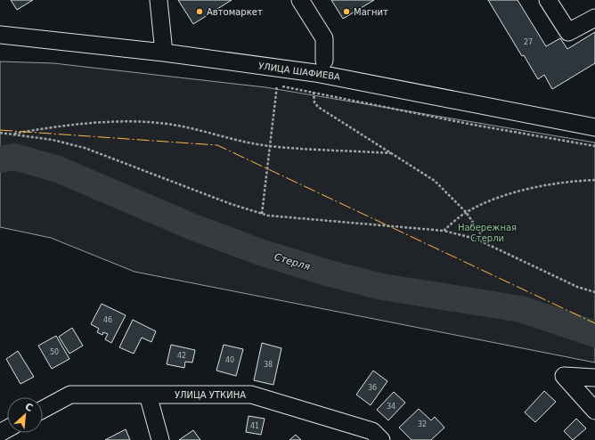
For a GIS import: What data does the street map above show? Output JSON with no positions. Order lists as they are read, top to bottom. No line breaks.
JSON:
{"streets":{"street":["УЛИЦА ШАФИЕВА","УЛИЦА УТКИНА"]},"water":["Стерля"],"parks":["Набережная Стерли"],"places":["Автомаркет","Магнит"],"house_numbers":["27","46","50","42","40","38","36","34","32","41"],"north":"top right"}
